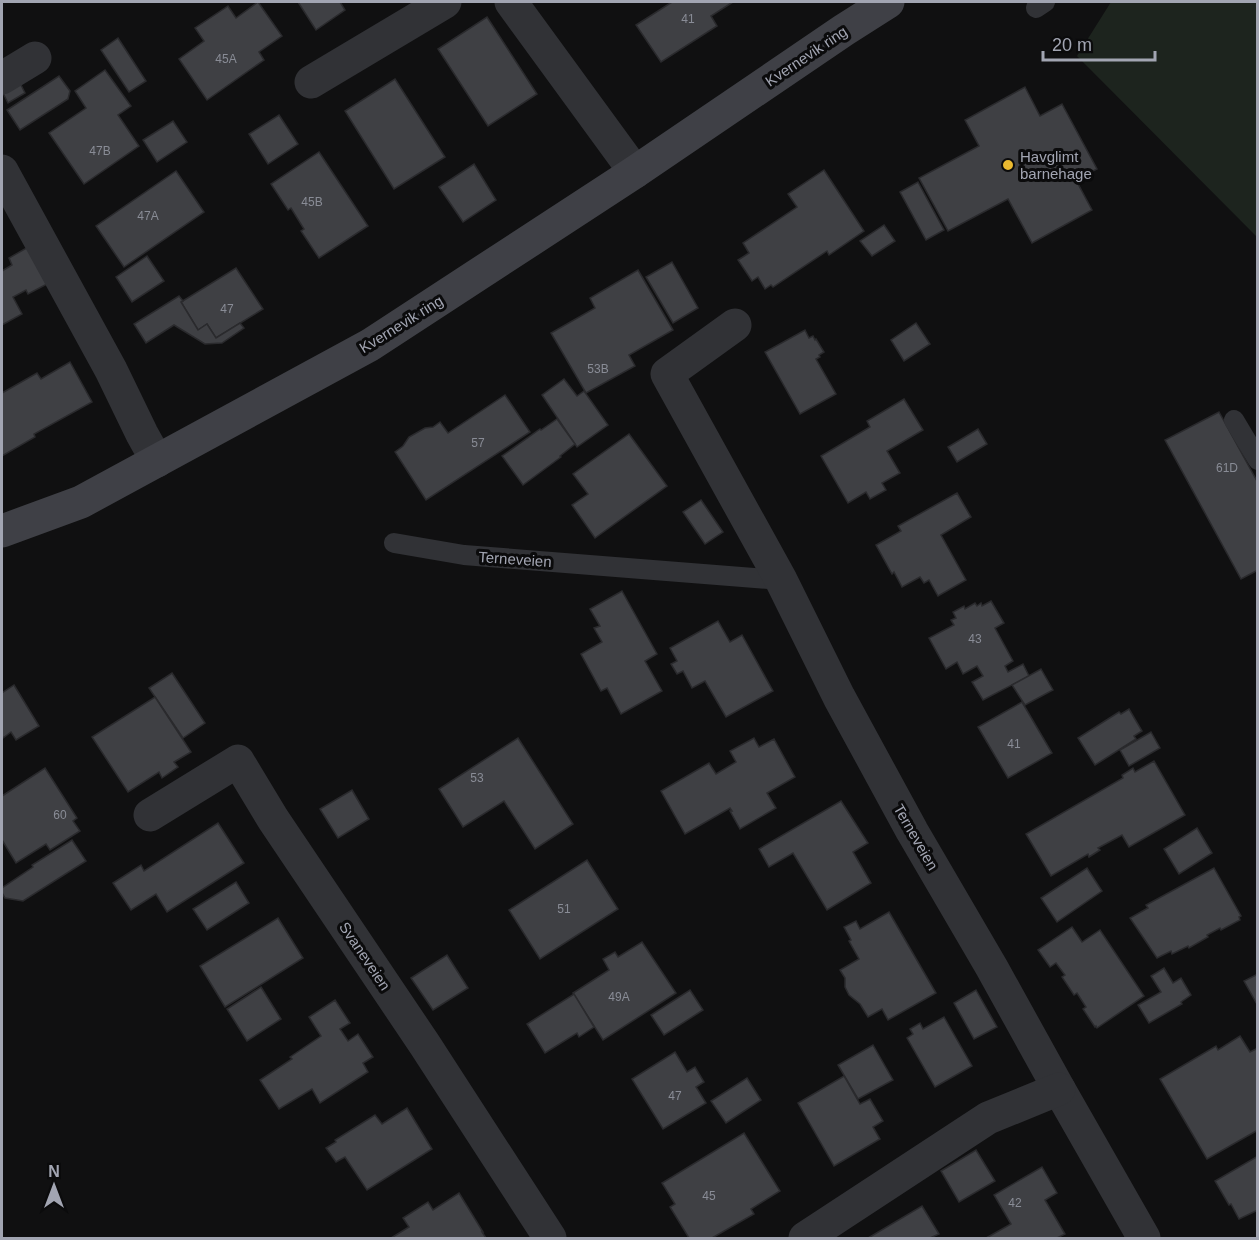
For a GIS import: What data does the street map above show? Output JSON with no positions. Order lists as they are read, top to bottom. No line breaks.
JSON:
{"streets":{"main road":["Kvernevik ring"],"street":["Terneveien","Svaneveien"]},"places":["Havglimt barnehage"],"house_numbers":["41","45A","47B","45B","47A","47","53B","57","61D","43","41","53","60","51","49A","47","45","42"],"scale_bar":"20 m","north":"top"}
